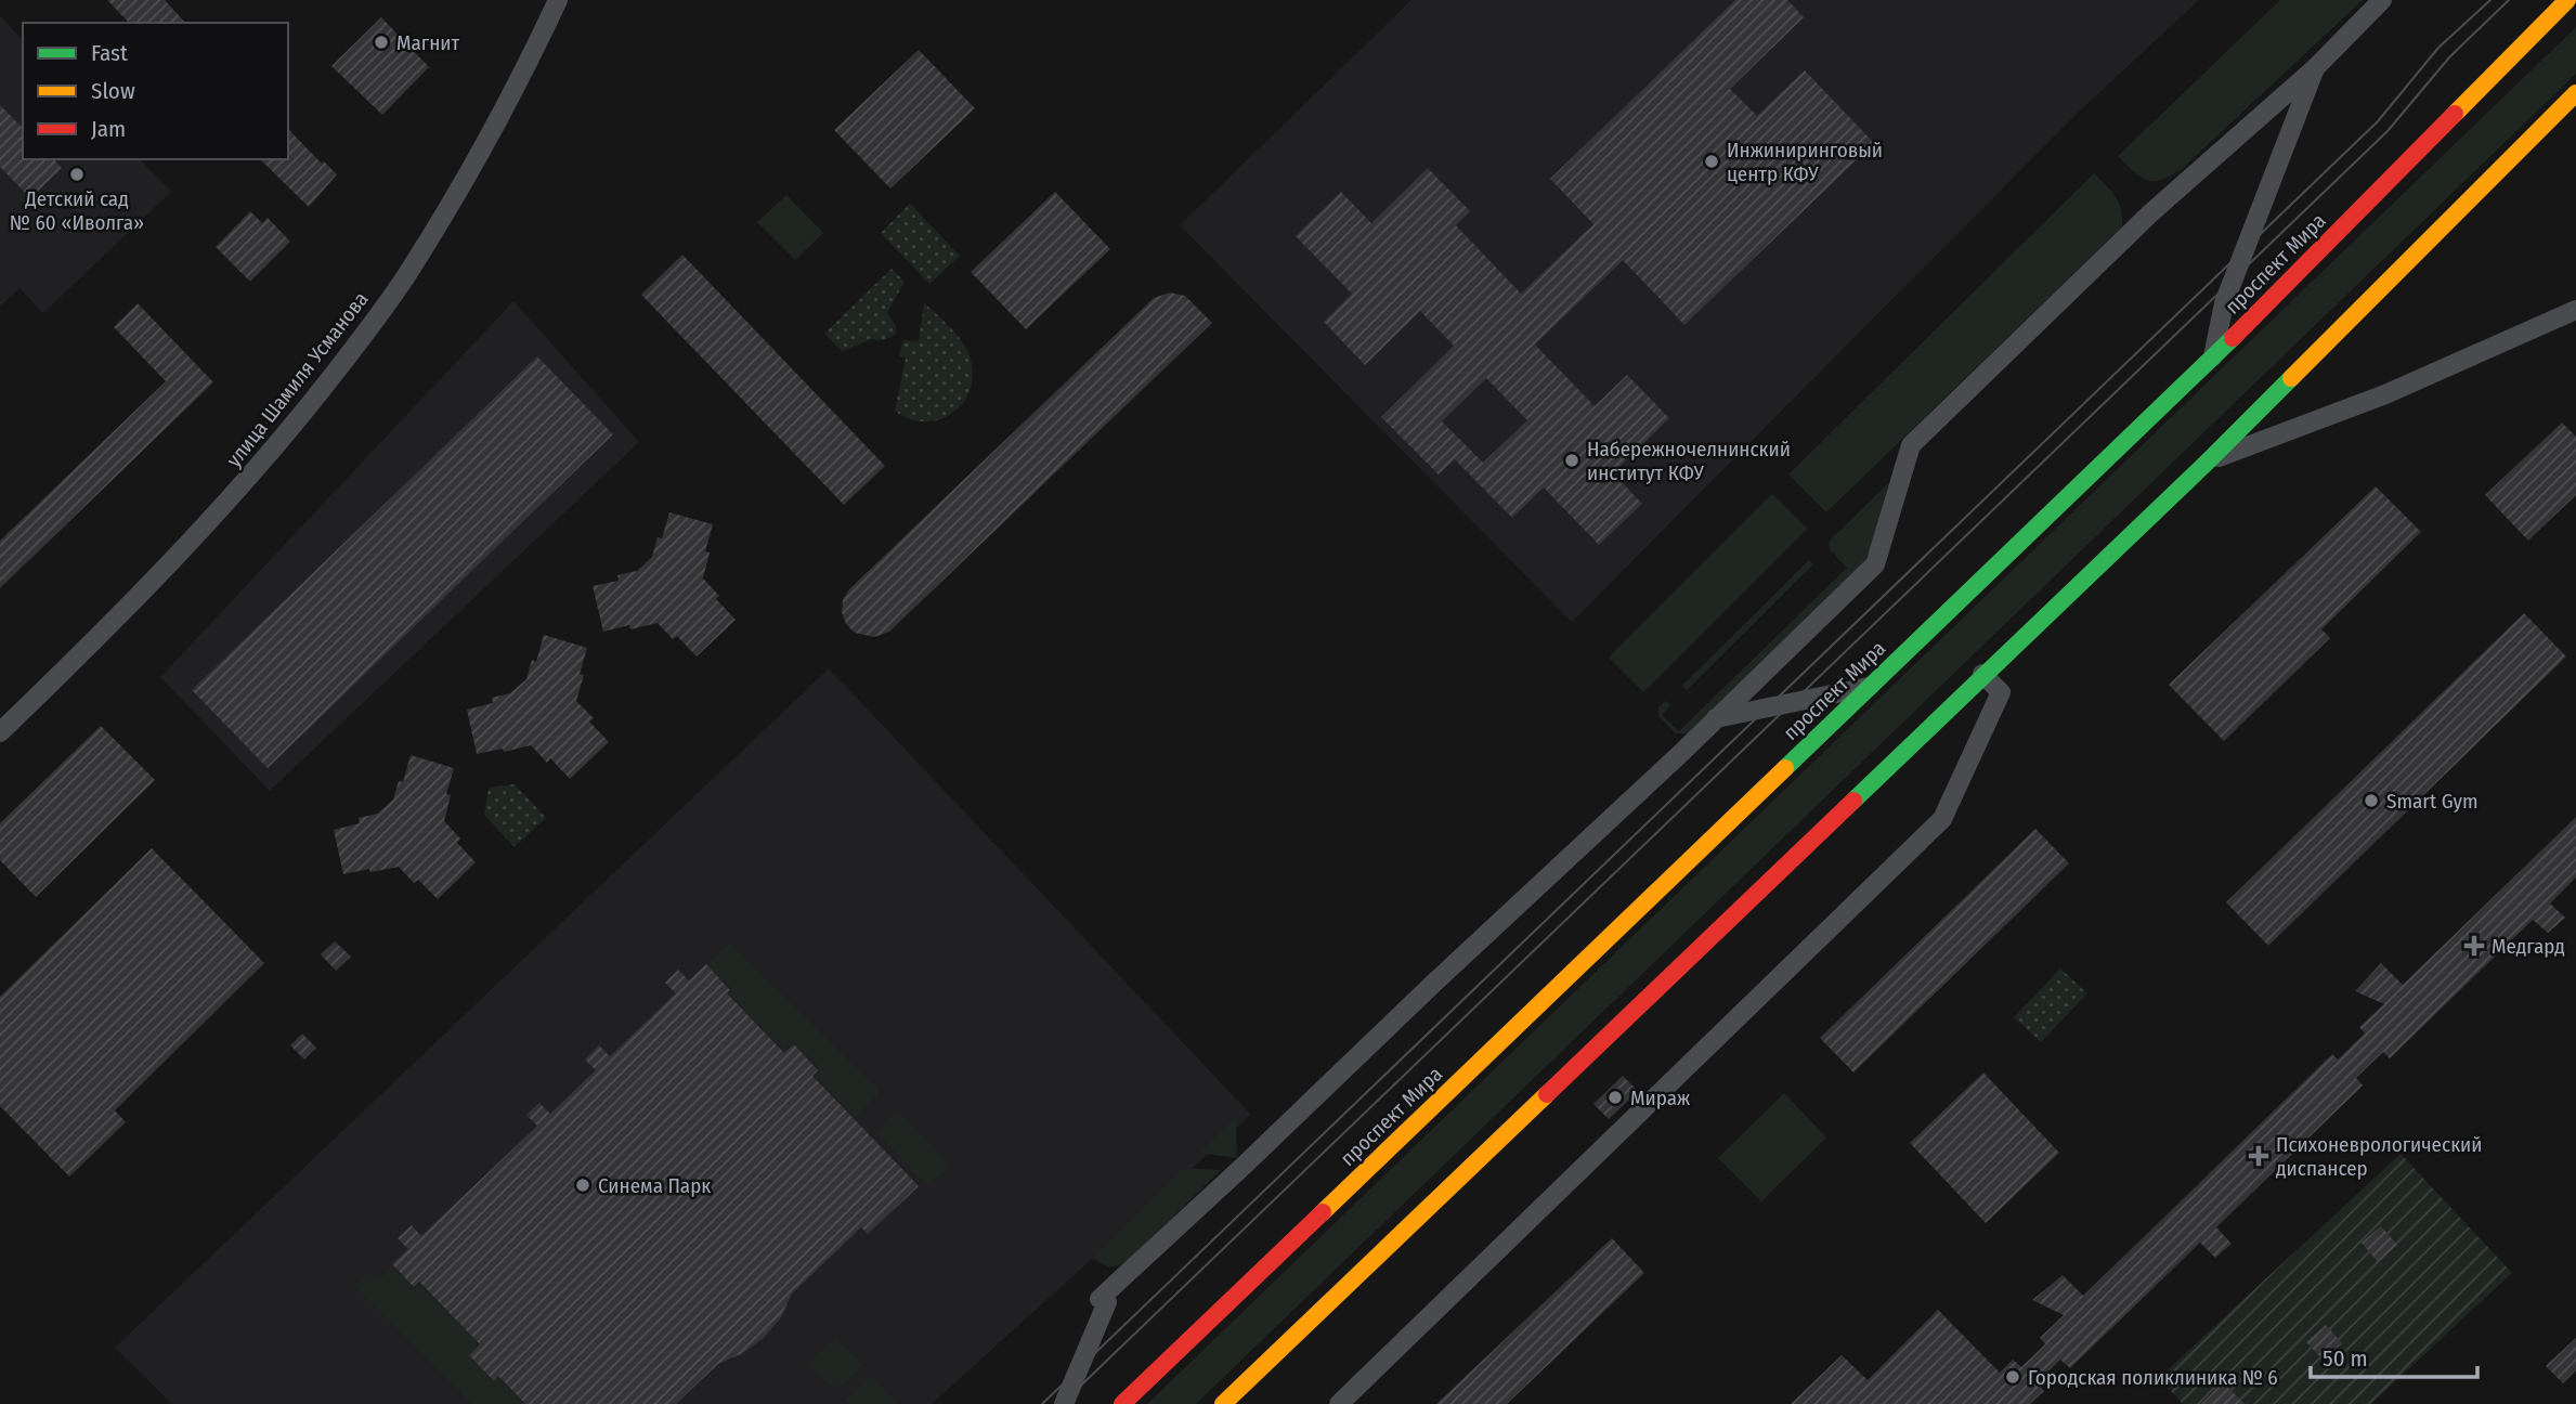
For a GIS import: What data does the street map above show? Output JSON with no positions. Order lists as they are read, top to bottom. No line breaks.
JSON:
{"streets":{"main road":["проспект Мира"],"street":["улица Шамиля Усманова"]},"places":{"other":["Магнит","Инжиниринговый центр КФУ","Детский сад № 60 «Иволга»","Набережночелнинский институт КФУ","Smart Gym","Мираж","Синема Парк","Городская поликлиника № 6"],"health":["Медгард","Психоневрологический диспансер"]},"legend":["Fast","Slow","Jam"],"scale_bar":"50 m"}
